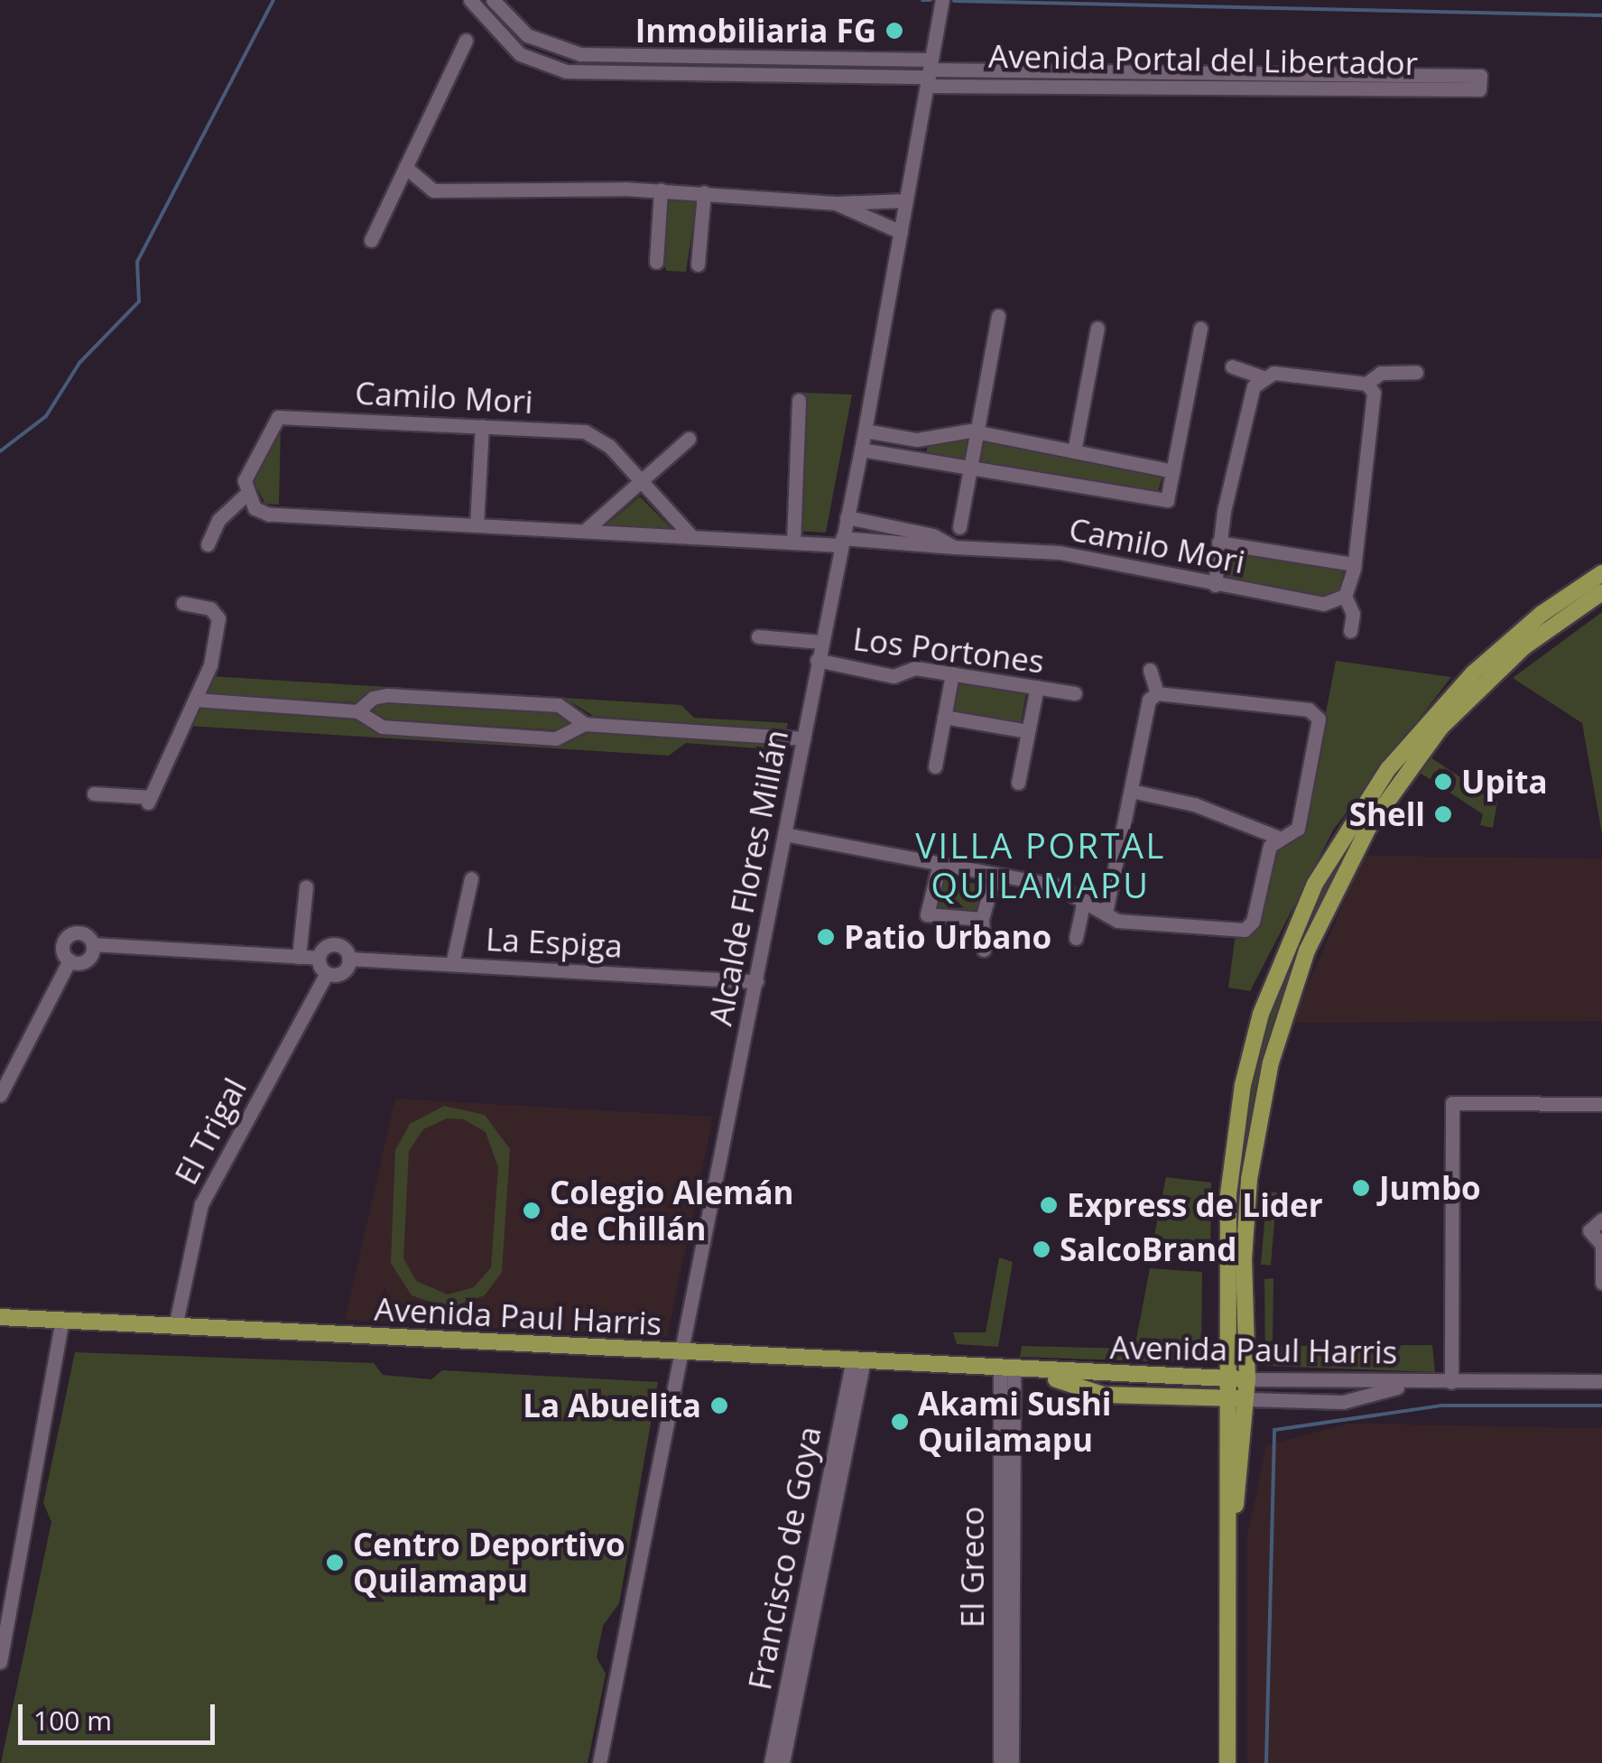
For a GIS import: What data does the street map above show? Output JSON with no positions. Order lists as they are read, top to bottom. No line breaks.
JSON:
{"streets":{"main road":["Avenida Paul Harris"],"street":["Avenida Portal del Libertador","Camilo Mori","Los Portones","Alcalde Flores Millán","La Espiga","El Trigal","Francisco de Goya","El Greco"]},"crossings":[["Avenida Portal del Libertador","Alcalde Flores Millán"],["Camilo Mori","Alcalde Flores Millán"],["Los Portones","Alcalde Flores Millán"],["Alcalde Flores Millán","La Espiga"],["Alcalde Flores Millán","Avenida Paul Harris"],["El Trigal","Avenida Paul Harris"],["Avenida Paul Harris","Francisco de Goya"],["Avenida Paul Harris","El Greco"]],"districts":["VILLA PORTAL QUILAMAPU"],"places":["Inmobiliaria FG","Upita","Shell","Patio Urbano","Jumbo","Express de Lider","Colegio Alemán de Chillán","SalcoBrand","La Abuelita","Akami Sushi Quilamapu","Centro Deportivo Quilamapu"],"scale_bar":"100 m"}
